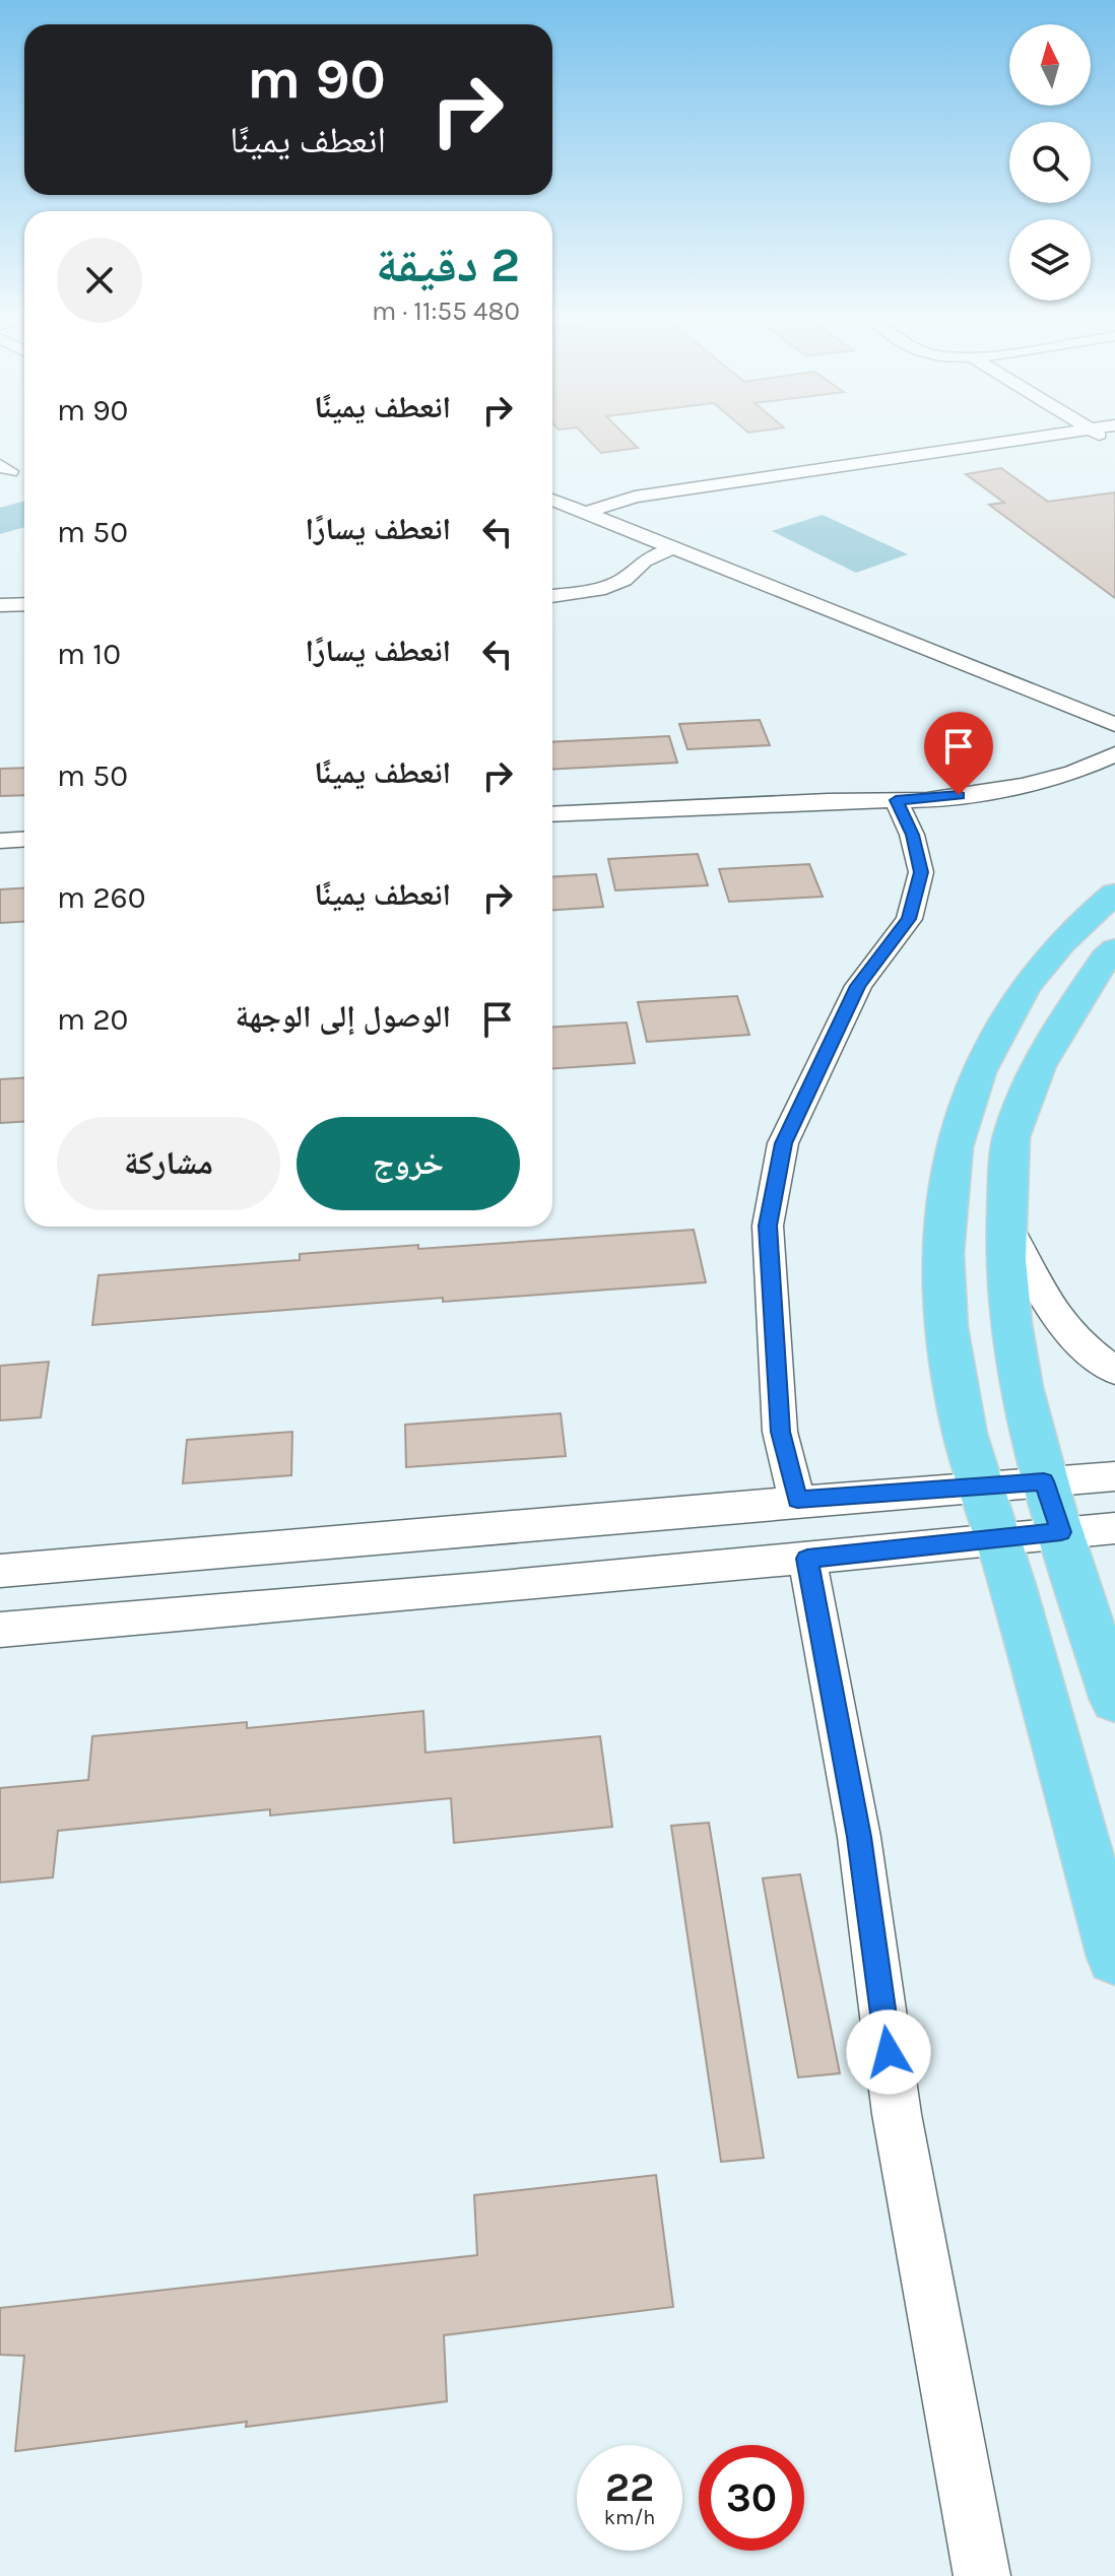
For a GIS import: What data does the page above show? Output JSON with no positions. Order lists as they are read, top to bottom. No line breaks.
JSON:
{"north":"top","page":{"turn":["90 m","انعطف يمينًا"],"heading":["2 دقيقة","480 m · 11:55"],"list":[{"name":"انعطف يمينًا","value":"90 m"},{"name":"انعطف يسارًا","value":"50 m"},{"name":"انعطف يسارًا","value":"10 m"},{"name":"انعطف يمينًا","value":"50 m"},{"name":"انعطف يمينًا","value":"260 m"},{"name":"الوصول إلى الوجهة","value":"20 m"}],"buttons":["خروج","مشاركة"],"speed":"22 km/h","limit":"30"}}
